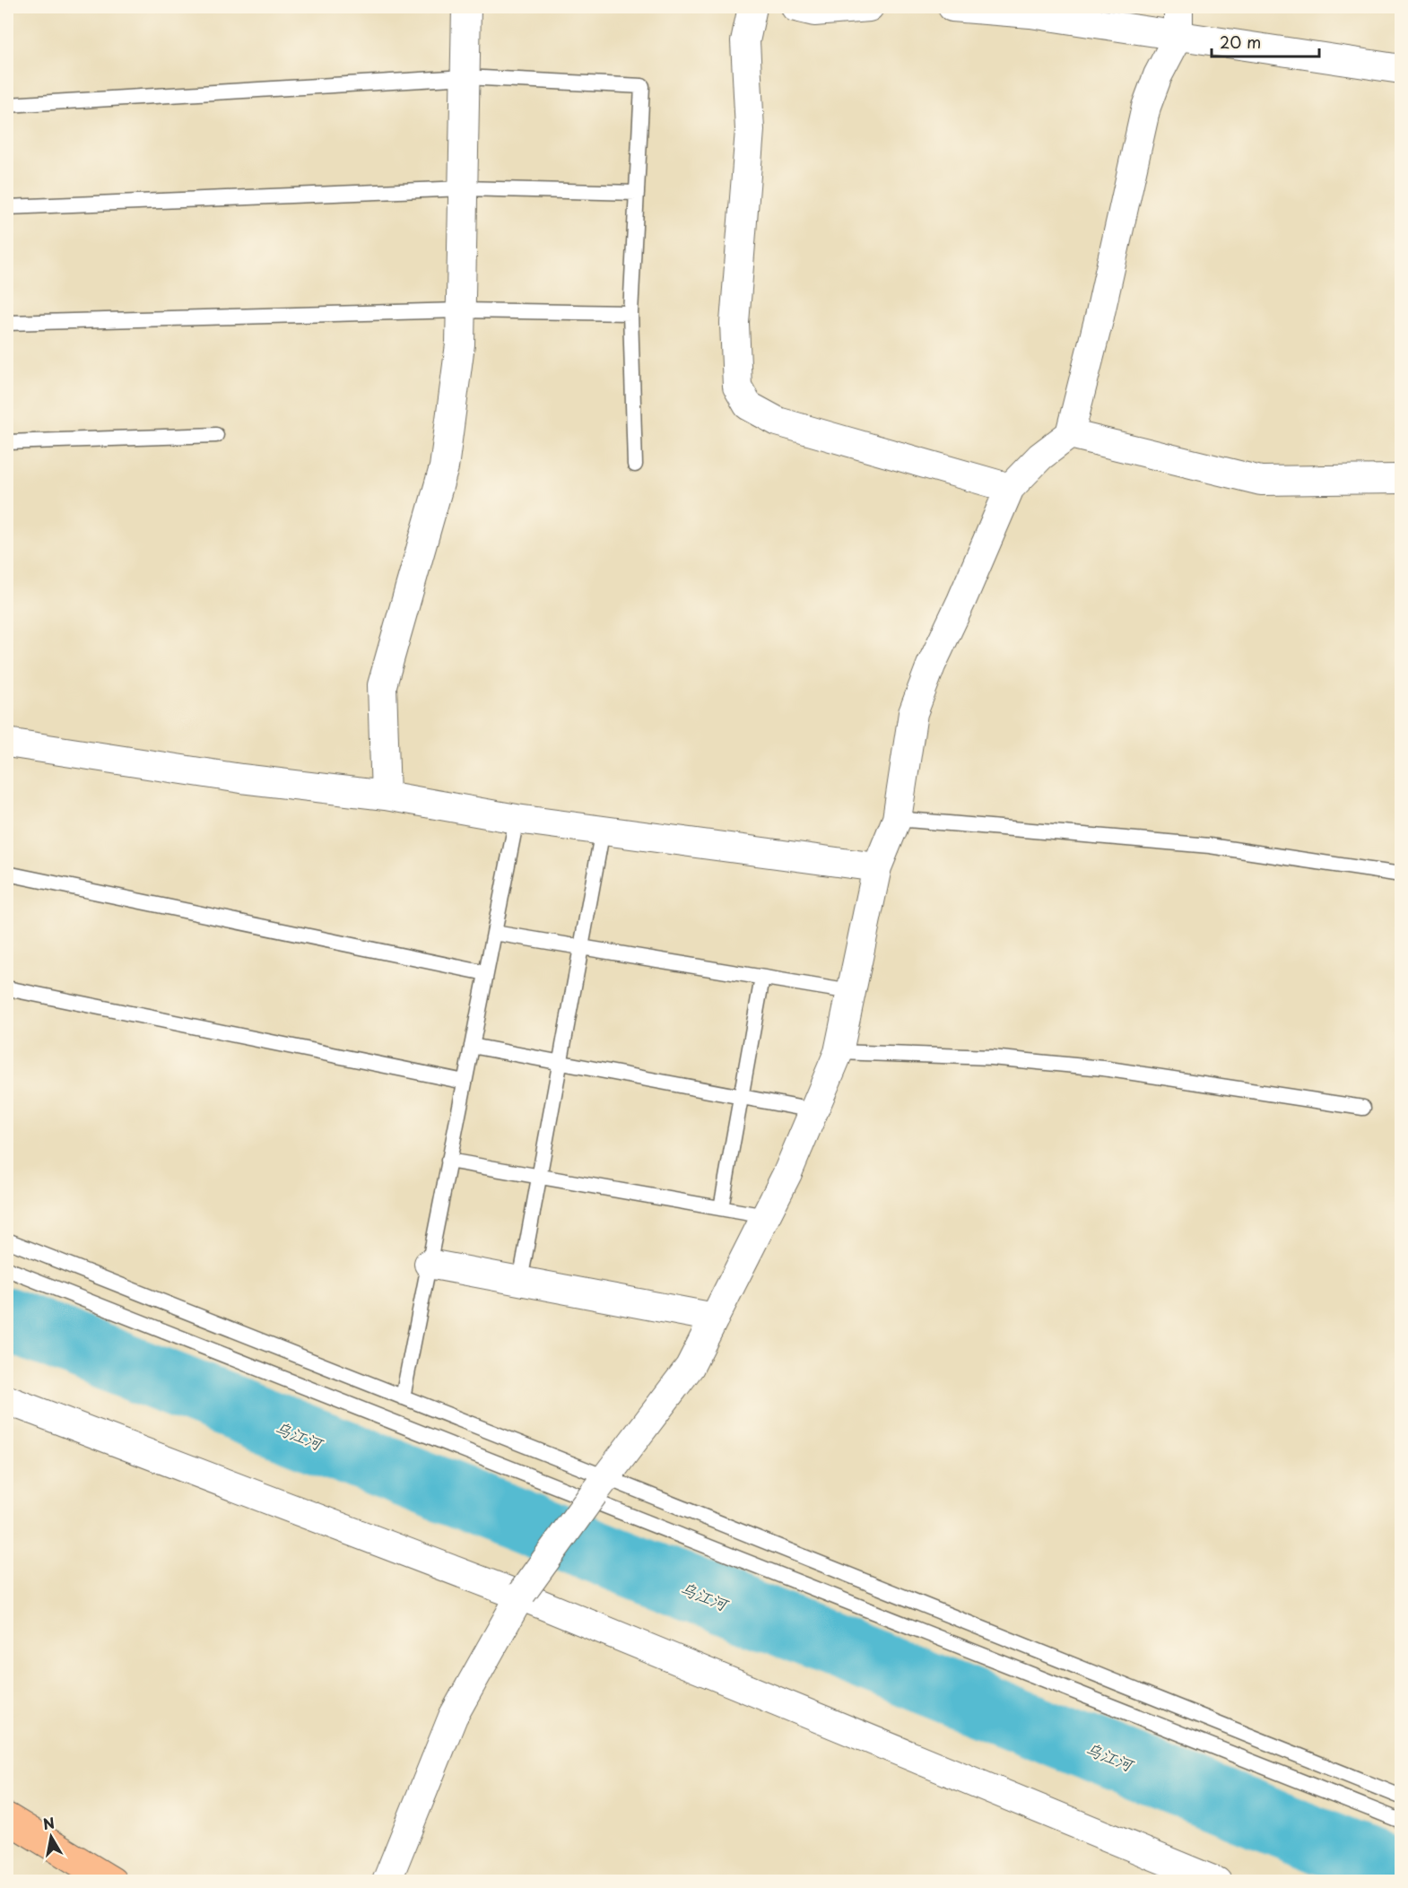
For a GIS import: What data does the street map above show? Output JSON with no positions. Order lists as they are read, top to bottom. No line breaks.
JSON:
{"water":["乌江河"],"scale_bar":"20 m","north":"top"}
